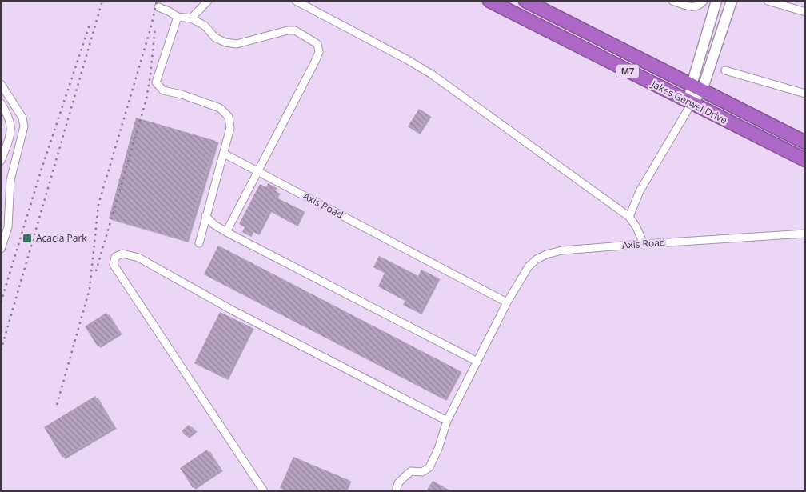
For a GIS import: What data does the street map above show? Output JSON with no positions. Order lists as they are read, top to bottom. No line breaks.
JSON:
{"streets":{"highway":["M7","Jakes Gerwel Drive"],"street":["Axis Road"]},"places":{"transit":["Acacia Park"]}}
